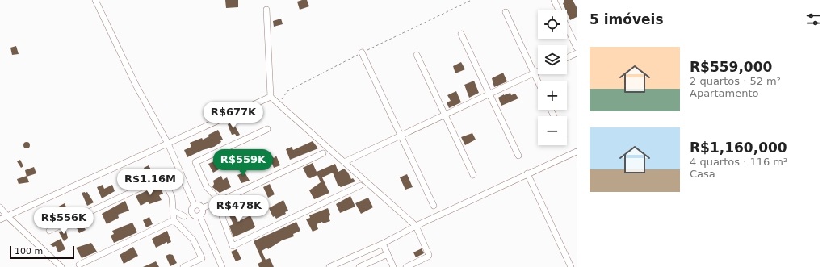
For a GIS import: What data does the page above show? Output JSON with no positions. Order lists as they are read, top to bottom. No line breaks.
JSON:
{"scale_bar":"100 m","page":{"heading":"5 imóveis","map_buttons":["+","−"],"list":[{"name":"R$559,000","note":"2 quartos · 52 m² · Apartamento"},{"name":"R$1,160,000","note":"4 quartos · 116 m² · Casa"}],"price":["R$677K","R$559K","R$1.16M","R$478K","R$556K"],"scale":"100 m"}}
